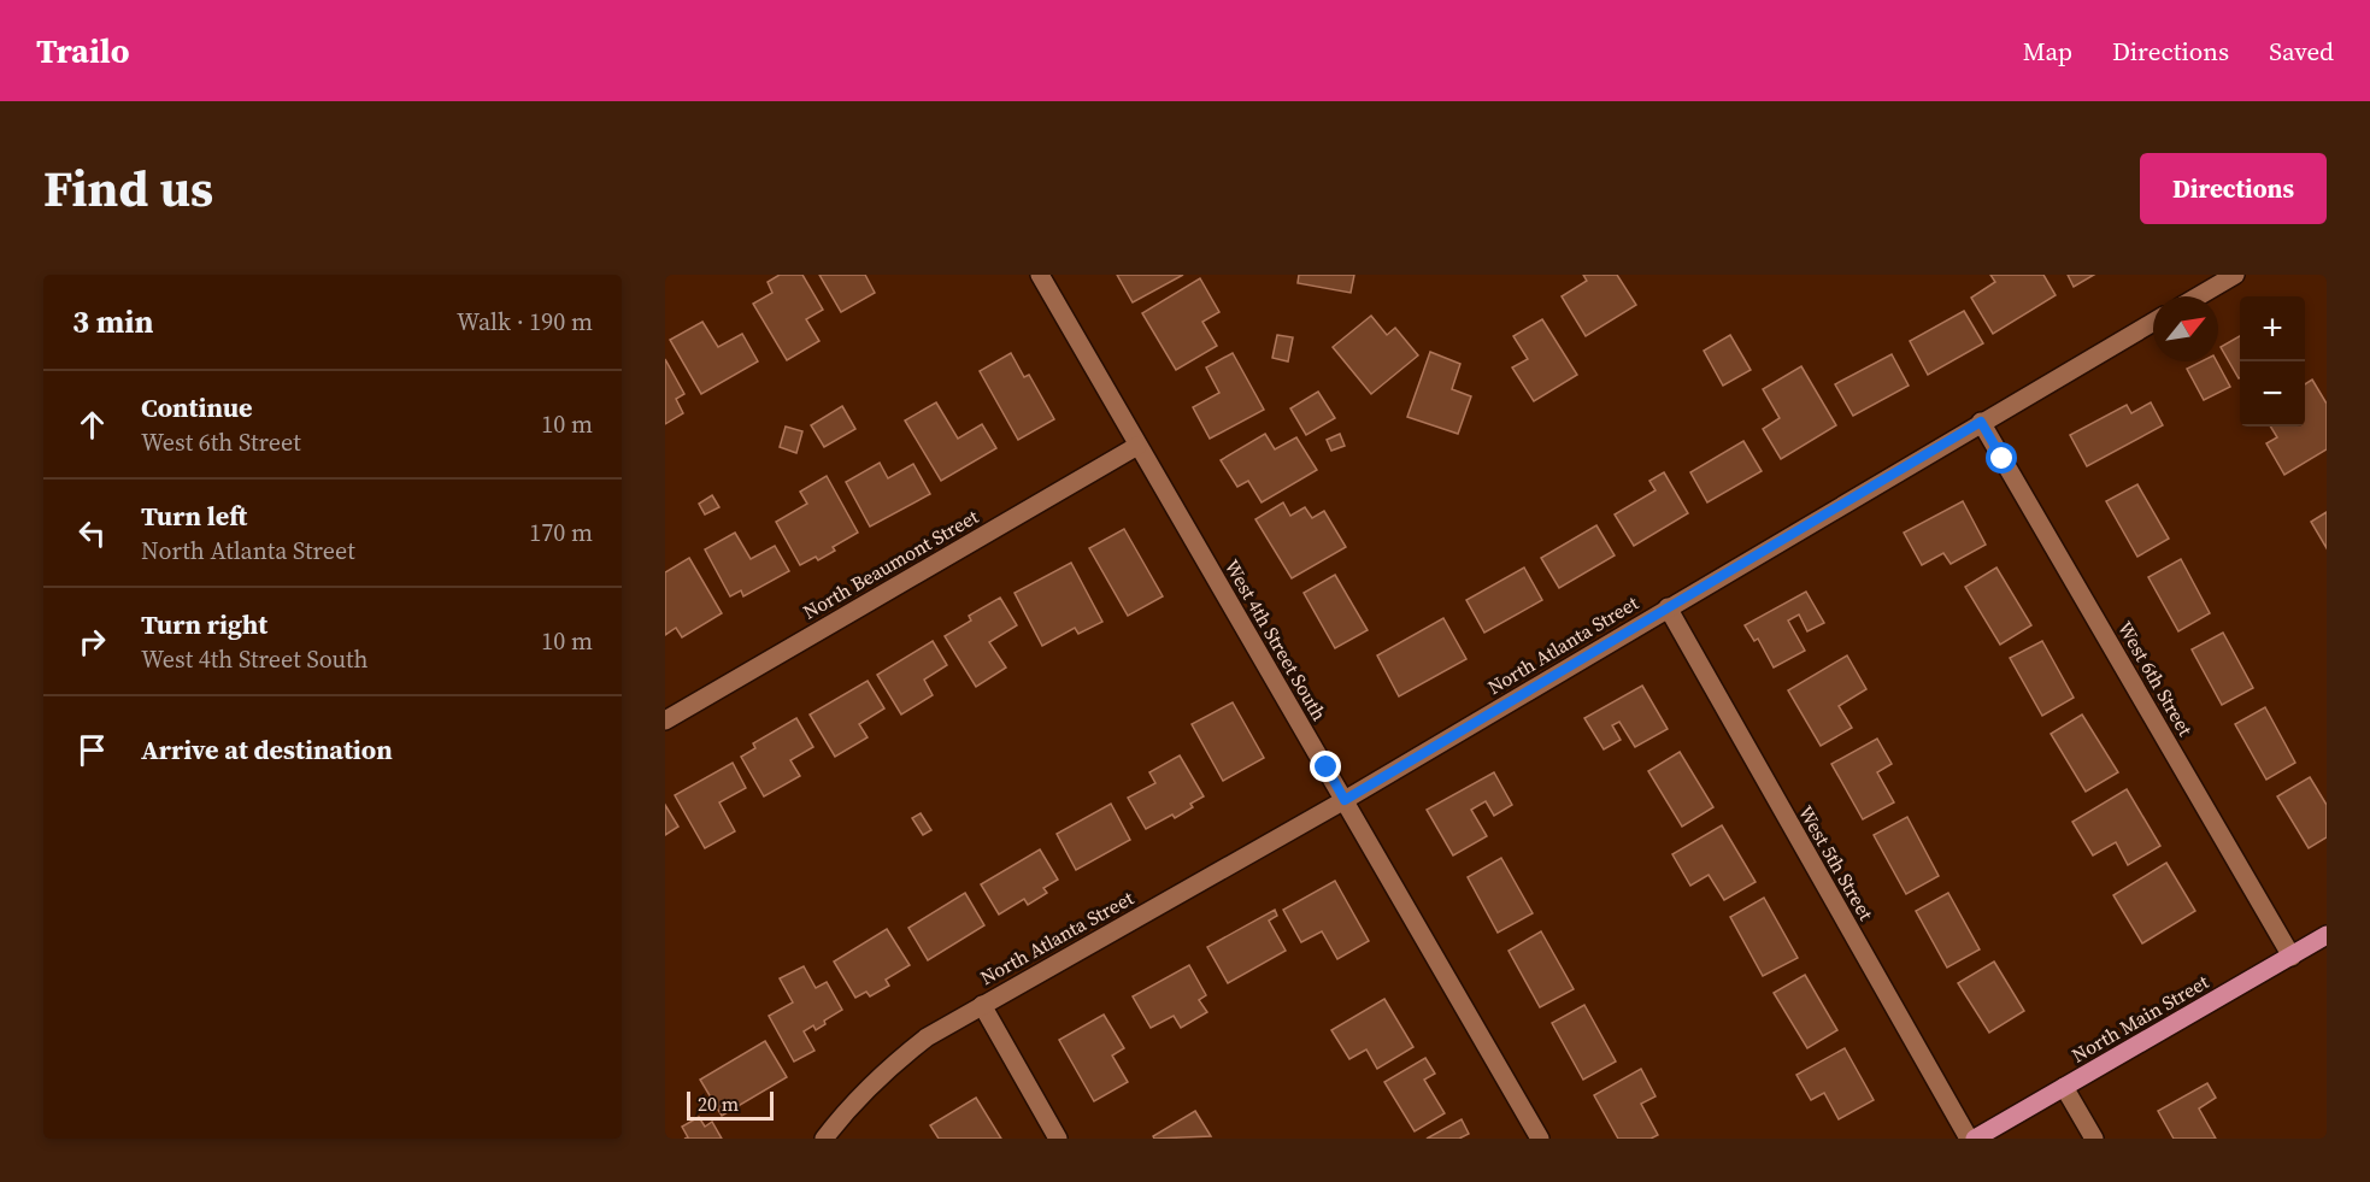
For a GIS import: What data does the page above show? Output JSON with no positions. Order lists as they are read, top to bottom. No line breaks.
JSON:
{"streets":{"main road":["North Main Street"],"street":["North Beaumont Street","West 4th Street South","North Atlanta Street","West 6th Street","West 5th Street"]},"crossings":[["North Beaumont Street","West 4th Street South"],["West 4th Street South","North Atlanta Street"],["North Atlanta Street","West 6th Street"],["North Atlanta Street","West 5th Street"],["West 6th Street","North Main Street"]],"scale_bar":"20 m","north":"top right","page":{"header":"Trailo","nav":["Map","Directions","Saved"],"title":"Find us","buttons":"Directions","heading":["3 min","Walk · 190 m"],"map_buttons":["+","−"],"list":[["Continue","West 6th Street","10 m"],["Turn left","North Atlanta Street","170 m"],["Turn right","West 4th Street South","10 m"],"Arrive at destination"],"scale":"20 m"}}
